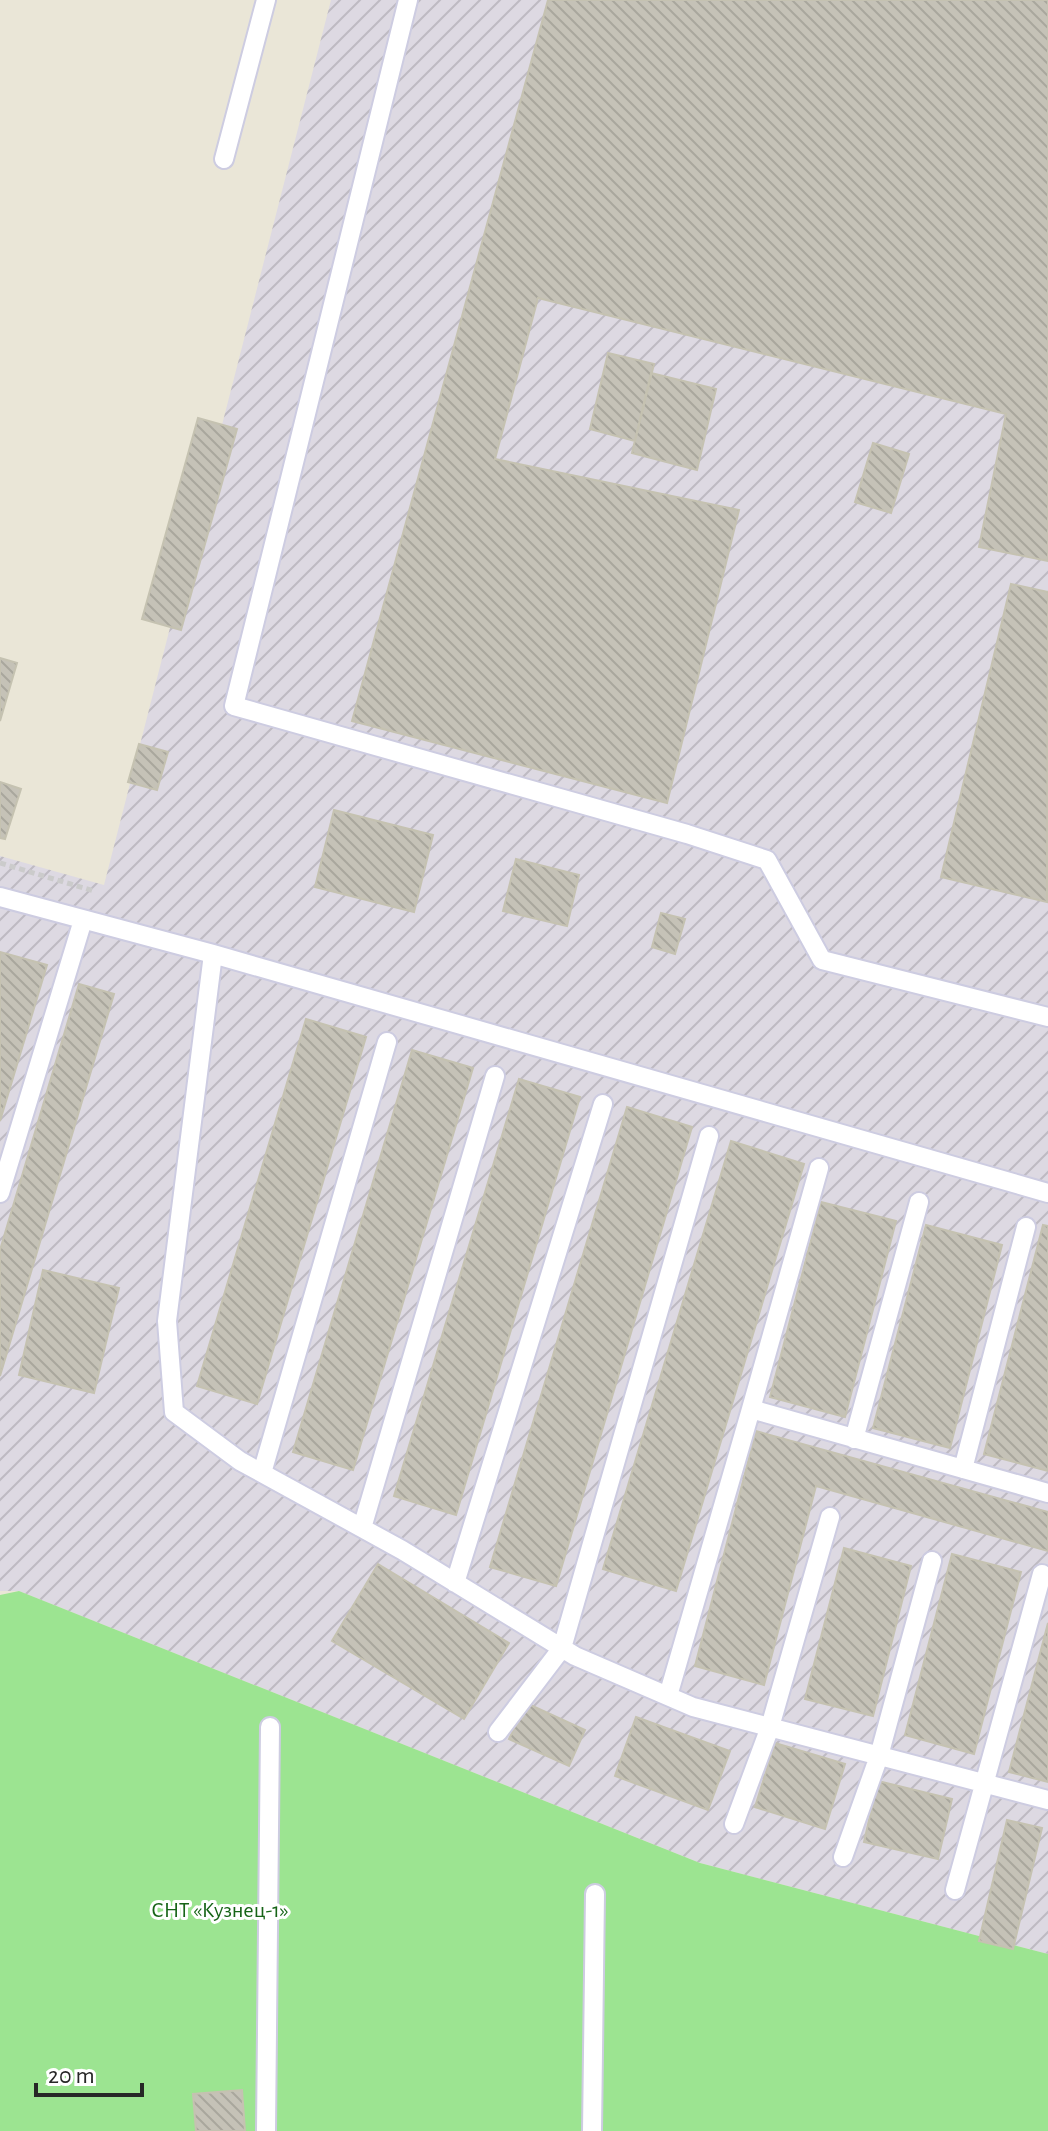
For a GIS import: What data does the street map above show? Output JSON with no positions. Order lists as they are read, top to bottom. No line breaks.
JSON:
{"parks":["СНТ «Кузнец-1»"],"scale_bar":"20 m"}
